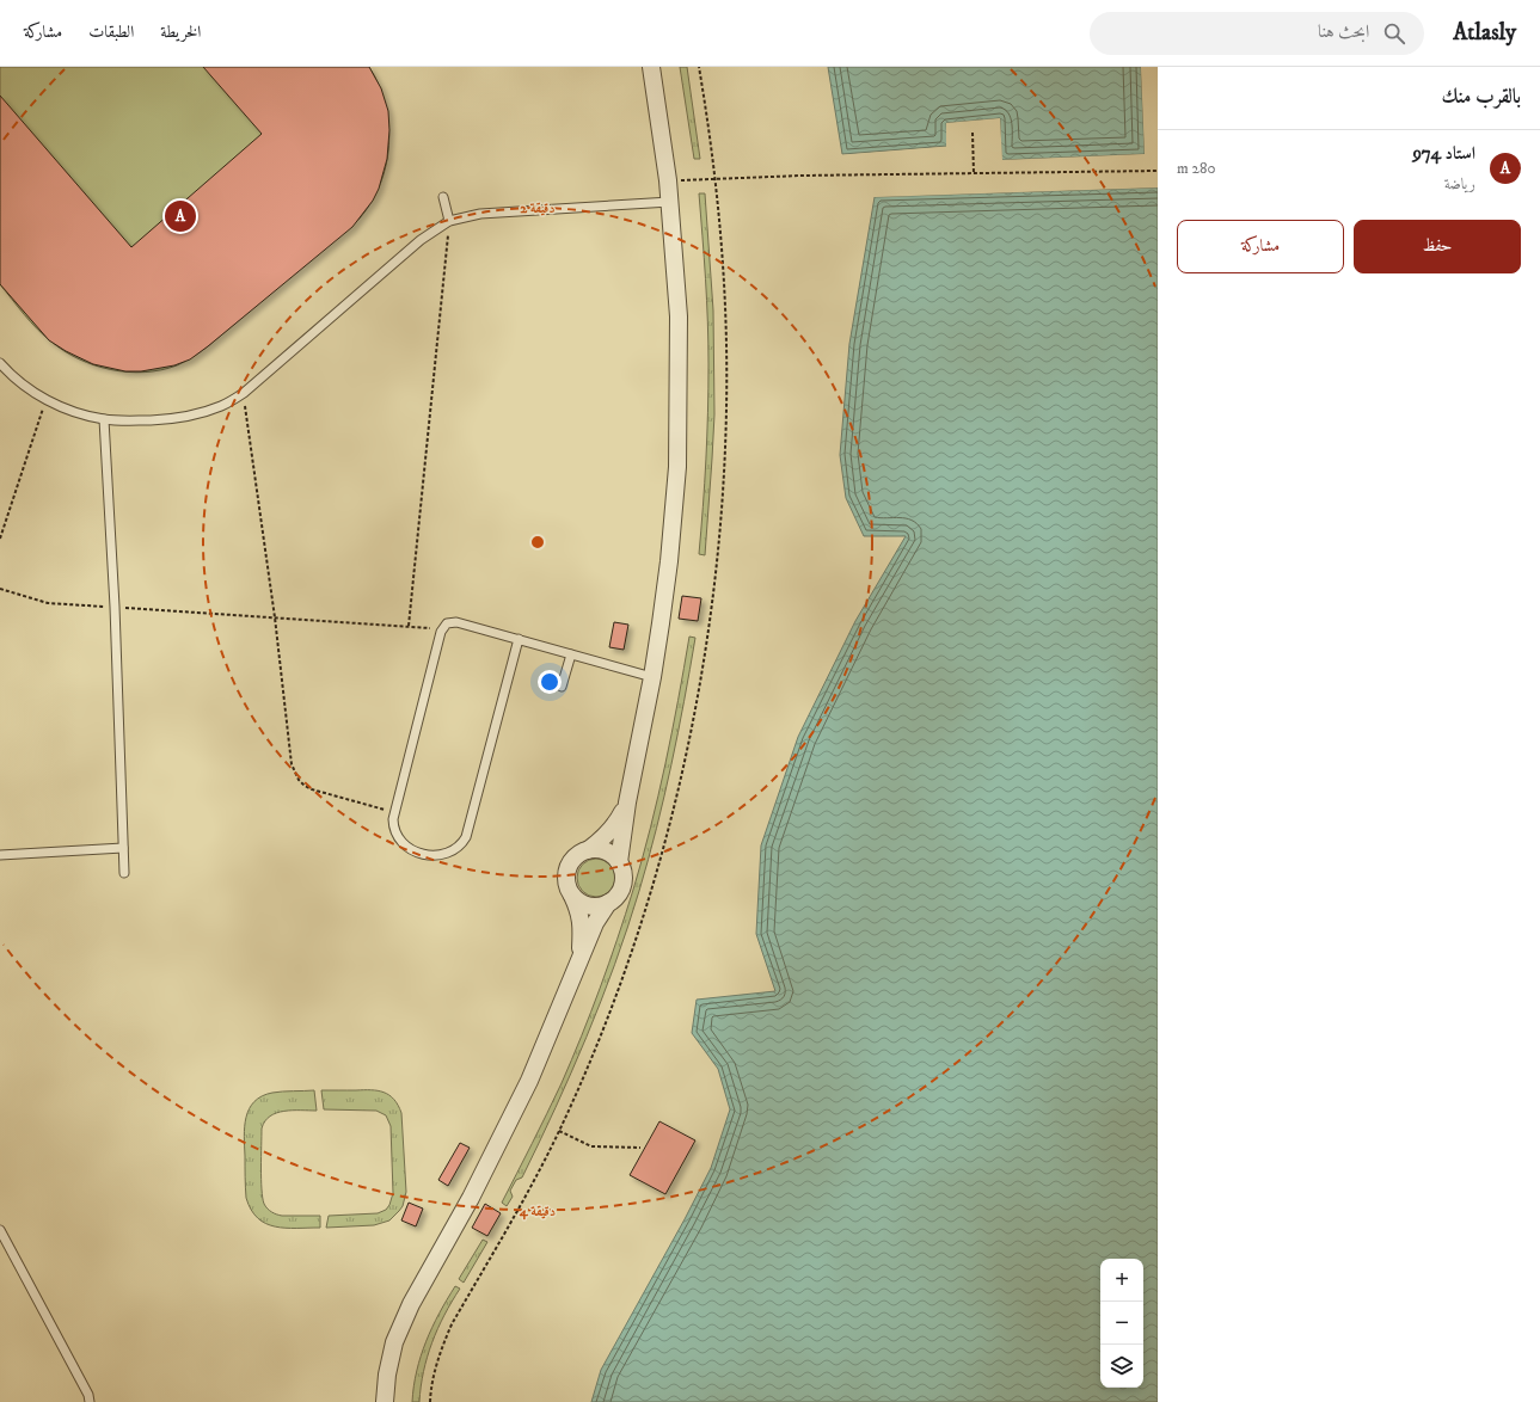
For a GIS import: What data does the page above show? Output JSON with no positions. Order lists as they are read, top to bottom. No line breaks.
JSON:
{"page":{"header":"Atlasly","search":"ابحث هنا","nav":["الخريطة","الطبقات","مشاركة"],"heading":"بالقرب منك","list":[{"mark":"A","name":"استاد 974","note":"رياضة","value":"280 m"}],"pins":"A","buttons":["حفظ","مشاركة"],"map_buttons":["+","−"]},"rings":["2 دقيقة","4 دقيقة"]}
